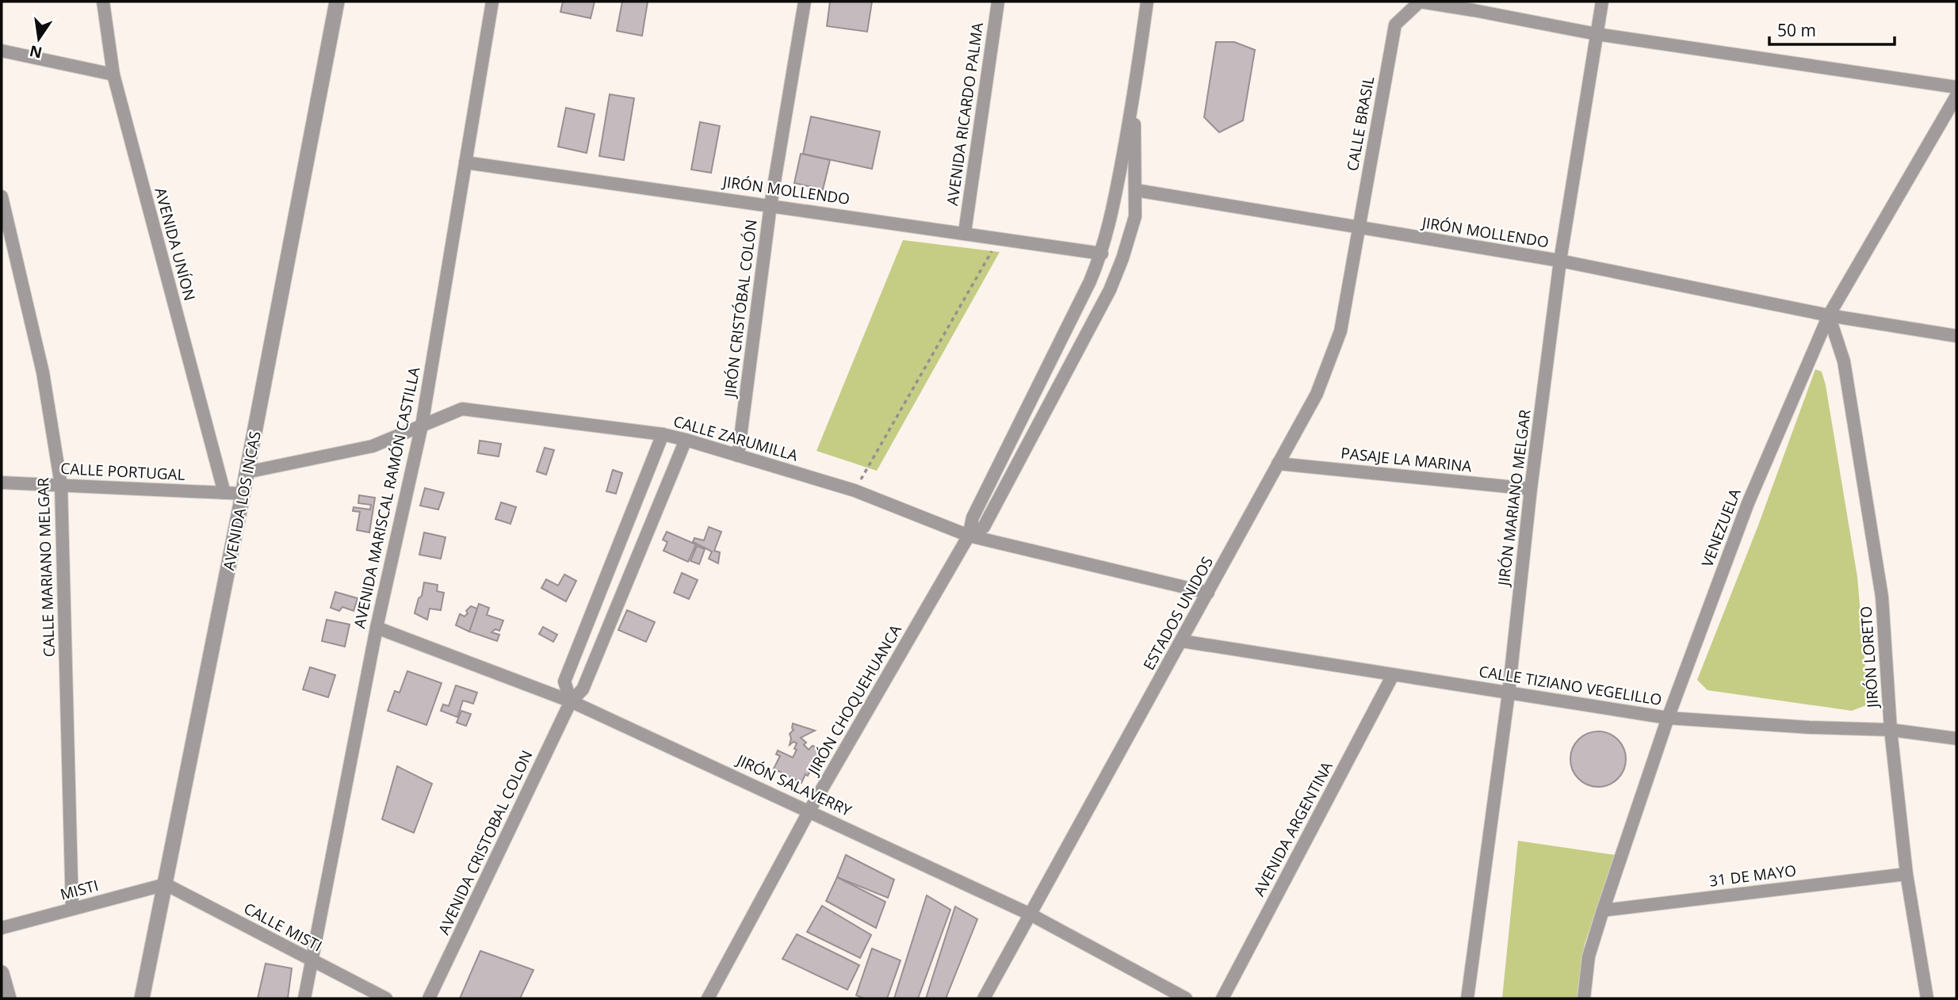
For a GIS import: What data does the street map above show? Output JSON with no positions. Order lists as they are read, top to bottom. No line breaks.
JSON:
{"streets":{"street":["AVENIDA RICARDO PALMA","CALLE BRASIL","JIRÓN MOLLENDO","AVENIDA UNÍON","JIRÓN CRISTÓBAL COLÓN","CALLE ZARUMILLA","PASAJE LA MARINA","CALLE PORTUGAL","AVENIDA MARISCAL RAMÓN CASTILLA","JIRÓN MARIANO MELGAR","AVENIDA LOS INCAS","VENEZUELA","CALLE MARIANO MELGAR","ESTADOS UNIDOS","JIRÓN LORETO","CALLE TIZIANO VEGELILLO","JIRÓN CHOQUEHUANCA","JIRÓN SALAVERRY","AVENIDA ARGENTINA","AVENIDA CRISTOBAL COLON","31 DE MAYO","MISTI","CALLE MISTI"]},"crossings":[["AVENIDA RICARDO PALMA","JIRÓN MOLLENDO"],["CALLE BRASIL","JIRÓN MOLLENDO"],["CALLE BRASIL","JIRÓN MARIANO MELGAR"],["CALLE BRASIL","ESTADOS UNIDOS"],["JIRÓN MOLLENDO","JIRÓN CRISTÓBAL COLÓN"],["JIRÓN MOLLENDO","AVENIDA MARISCAL RAMÓN CASTILLA"],["JIRÓN MOLLENDO","JIRÓN MARIANO MELGAR"],["JIRÓN MOLLENDO","VENEZUELA"],["JIRÓN MOLLENDO","ESTADOS UNIDOS"],["JIRÓN MOLLENDO","JIRÓN LORETO"],["JIRÓN MOLLENDO","JIRÓN CHOQUEHUANCA"],["AVENIDA UNÍON","CALLE PORTUGAL"],["JIRÓN CRISTÓBAL COLÓN","CALLE ZARUMILLA"],["CALLE ZARUMILLA","AVENIDA MARISCAL RAMÓN CASTILLA"],["CALLE ZARUMILLA","AVENIDA LOS INCAS"],["CALLE ZARUMILLA","ESTADOS UNIDOS"],["CALLE ZARUMILLA","JIRÓN CHOQUEHUANCA"],["CALLE ZARUMILLA","AVENIDA CRISTOBAL COLON"],["PASAJE LA MARINA","JIRÓN MARIANO MELGAR"],["PASAJE LA MARINA","ESTADOS UNIDOS"],["CALLE PORTUGAL","AVENIDA LOS INCAS"],["CALLE PORTUGAL","CALLE MARIANO MELGAR"],["AVENIDA MARISCAL RAMÓN CASTILLA","JIRÓN SALAVERRY"],["AVENIDA MARISCAL RAMÓN CASTILLA","CALLE MISTI"],["JIRÓN MARIANO MELGAR","CALLE TIZIANO VEGELILLO"],["AVENIDA LOS INCAS","MISTI"],["AVENIDA LOS INCAS","CALLE MISTI"],["VENEZUELA","JIRÓN LORETO"],["VENEZUELA","CALLE TIZIANO VEGELILLO"],["VENEZUELA","31 DE MAYO"],["CALLE MARIANO MELGAR","MISTI"],["ESTADOS UNIDOS","CALLE TIZIANO VEGELILLO"],["ESTADOS UNIDOS","JIRÓN SALAVERRY"],["JIRÓN LORETO","CALLE TIZIANO VEGELILLO"],["JIRÓN LORETO","31 DE MAYO"],["CALLE TIZIANO VEGELILLO","AVENIDA ARGENTINA"],["JIRÓN CHOQUEHUANCA","JIRÓN SALAVERRY"],["JIRÓN SALAVERRY","AVENIDA CRISTOBAL COLON"],["MISTI","CALLE MISTI"]],"scale_bar":"50 m","north":"bottom"}
